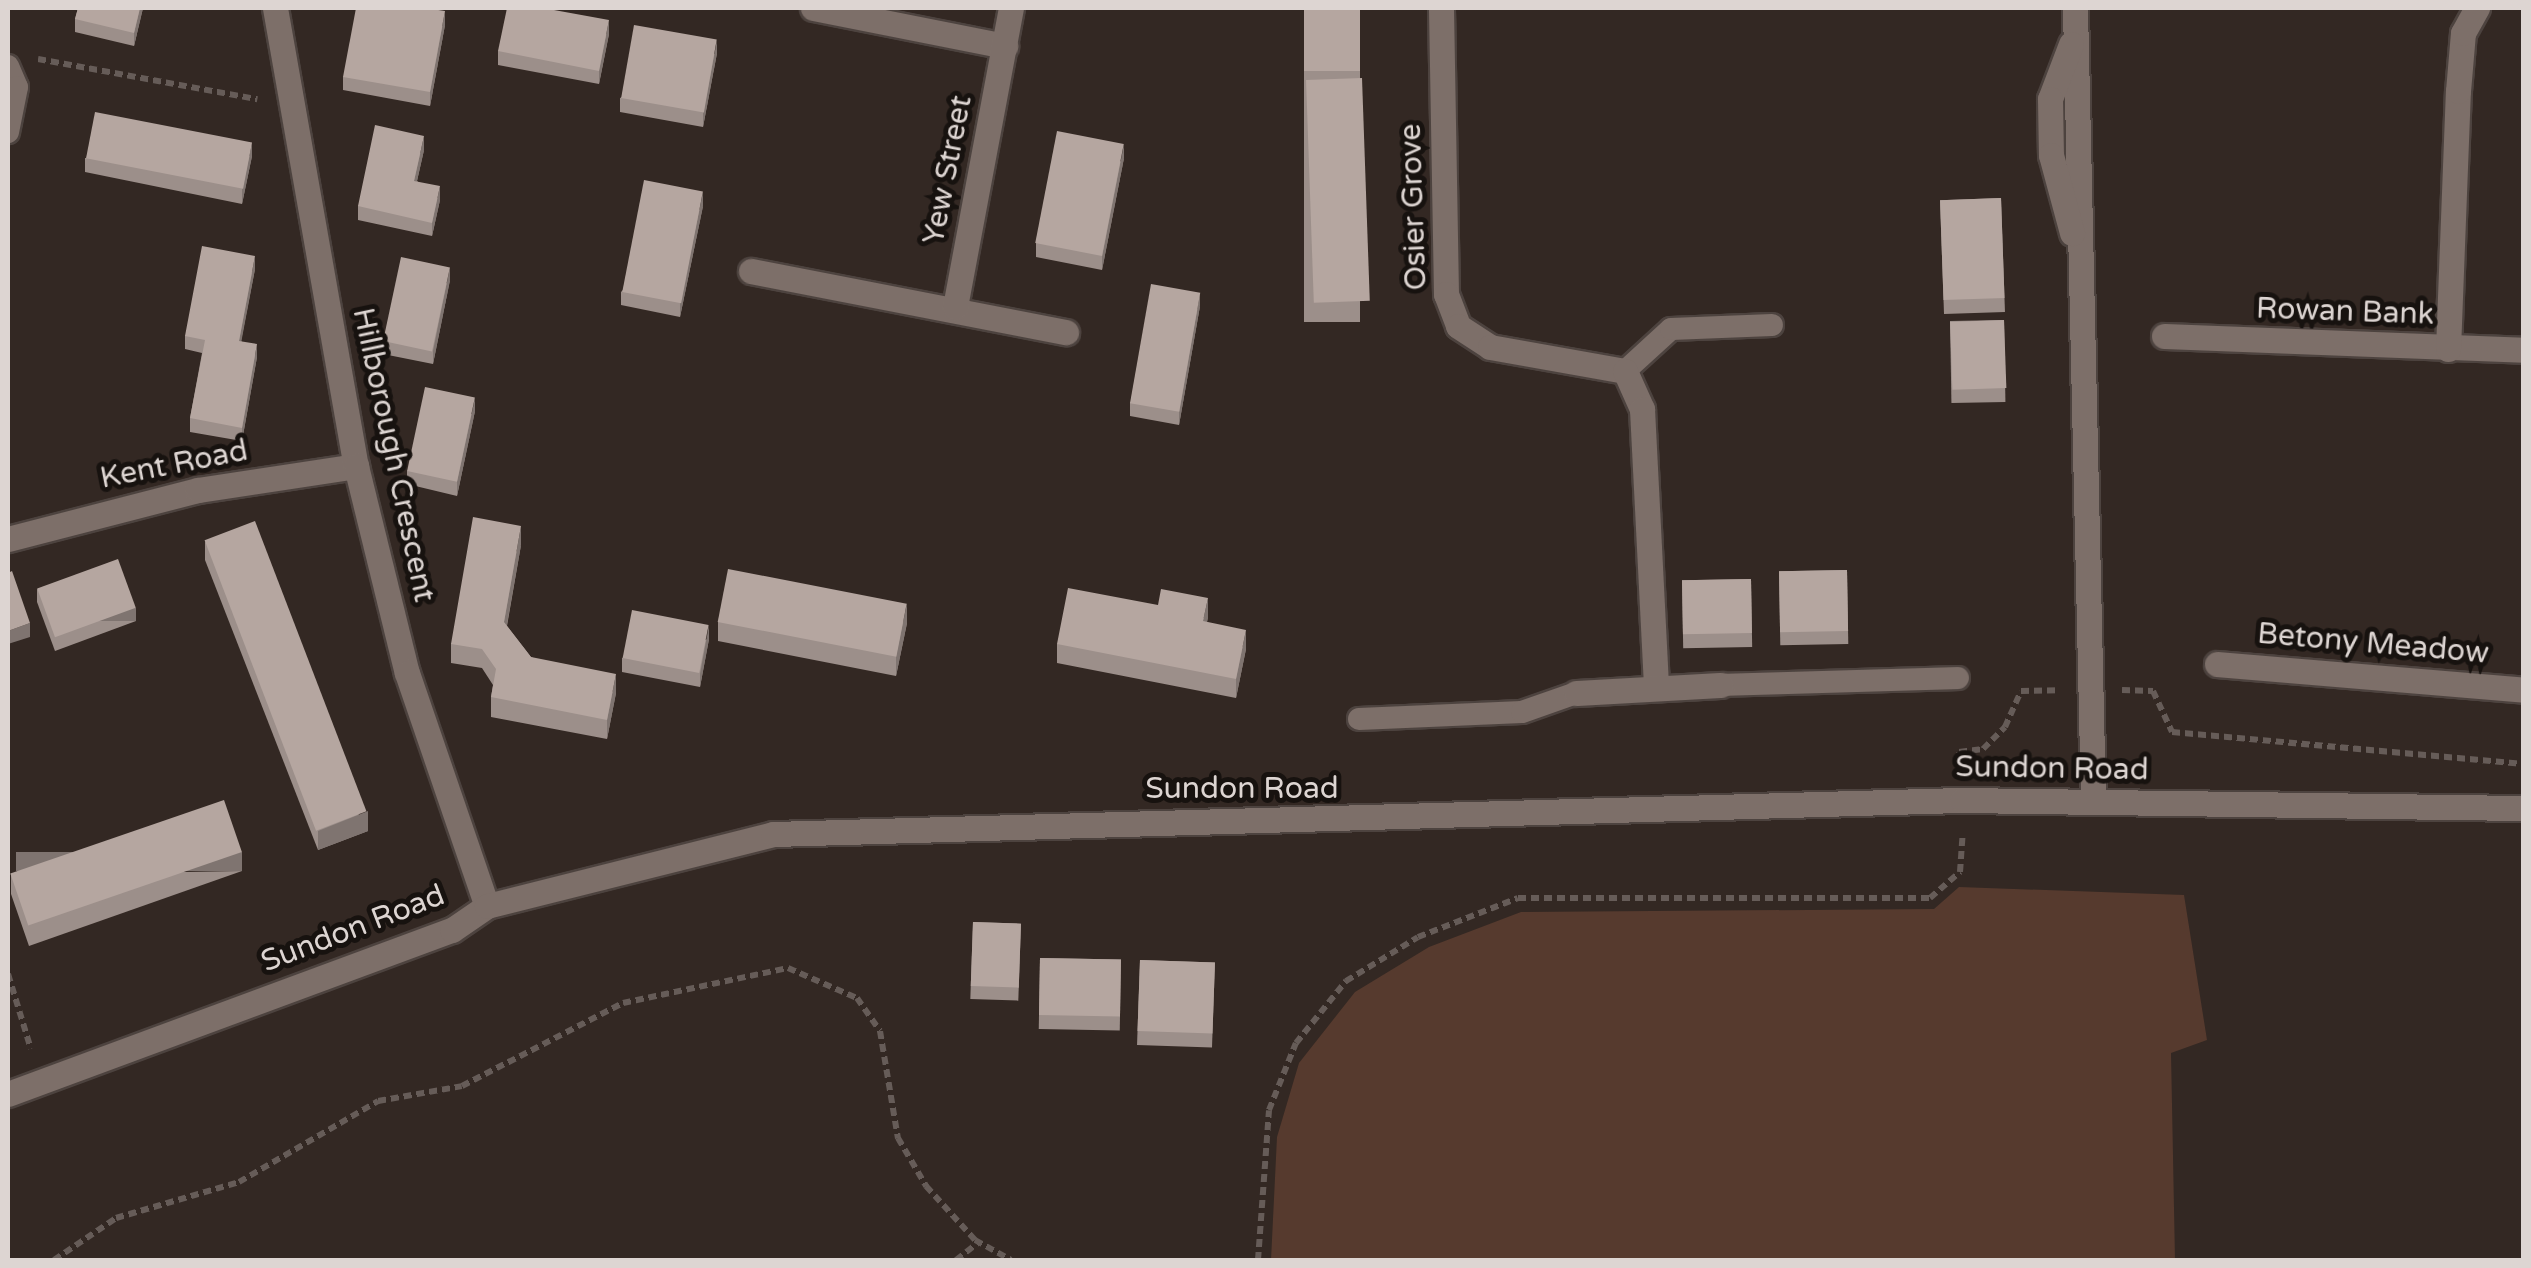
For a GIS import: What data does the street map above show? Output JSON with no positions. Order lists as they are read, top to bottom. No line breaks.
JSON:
{"streets":{"street":["Yew Street","Osier Grove","Rowan Bank","Hillborough Crescent","Kent Road","Betony Meadow","Sundon Road"]},"crossings":[["Hillborough Crescent","Kent Road"],["Hillborough Crescent","Sundon Road"]]}
